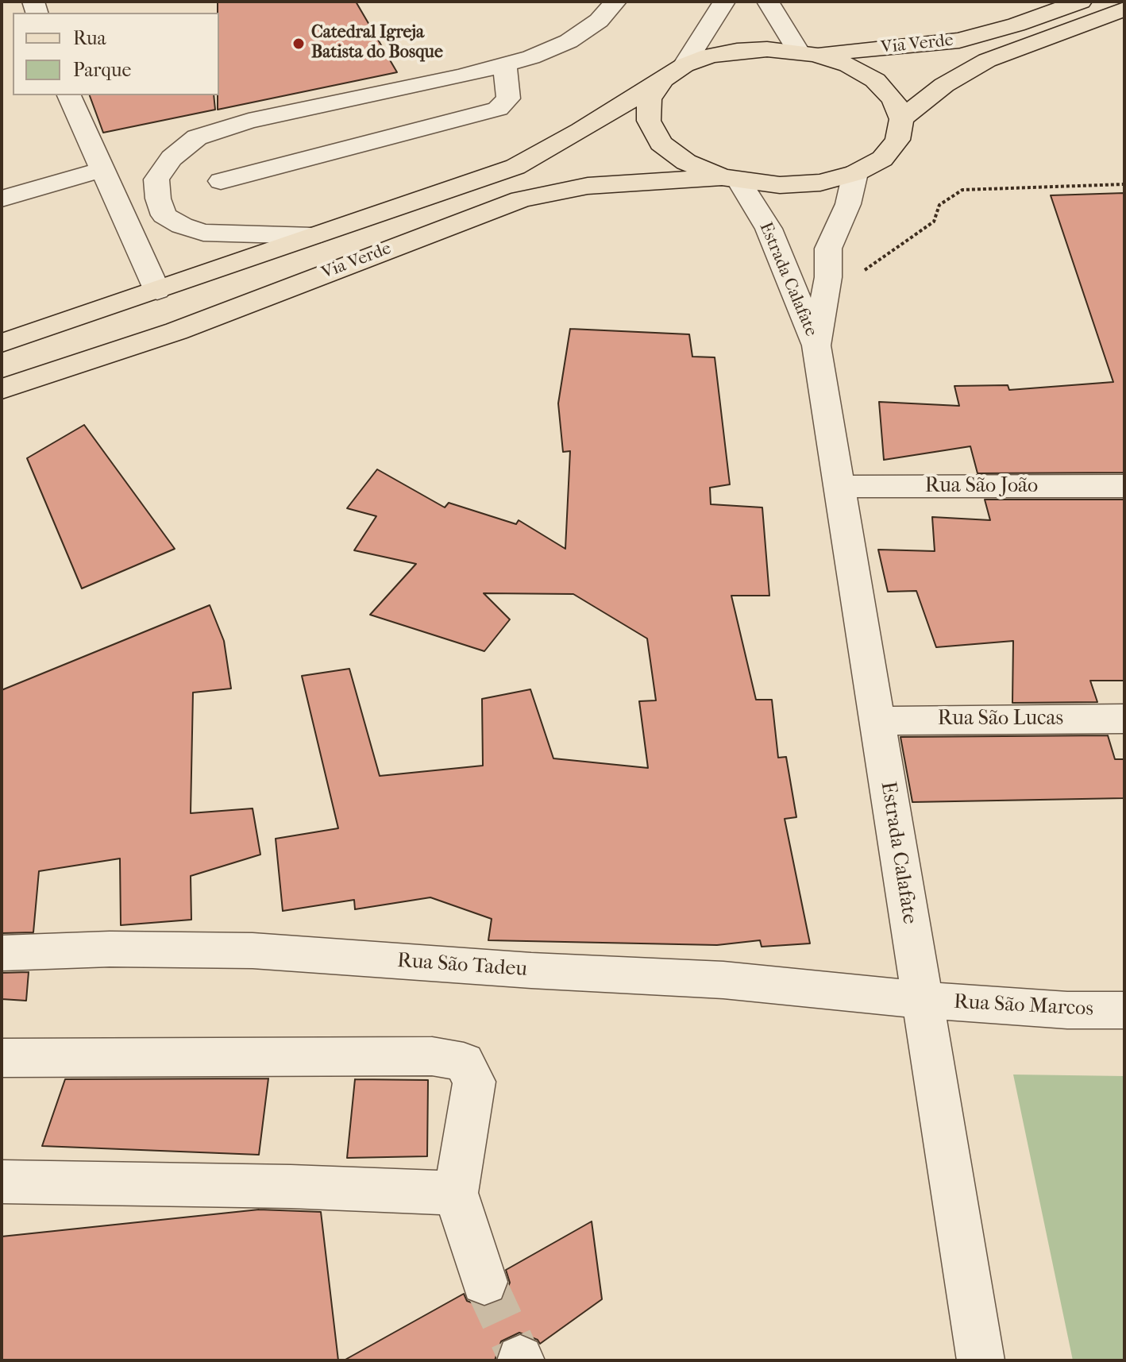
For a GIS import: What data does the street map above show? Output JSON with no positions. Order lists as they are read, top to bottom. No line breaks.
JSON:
{"streets":{"main road":["Via Verde"],"street":["Estrada Calafate","Rua São João","Rua São Lucas","Rua São Tadeu","Rua São Marcos"]},"crossings":[["Via Verde","Estrada Calafate"],["Estrada Calafate","Rua São João"],["Estrada Calafate","Rua São Lucas"],["Estrada Calafate","Rua São Tadeu"],["Estrada Calafate","Rua São Marcos"],["Rua São Tadeu","Rua São Marcos"]],"places":["Catedral Igreja Batista do Bosque"],"legend":["Rua","Parque"]}
